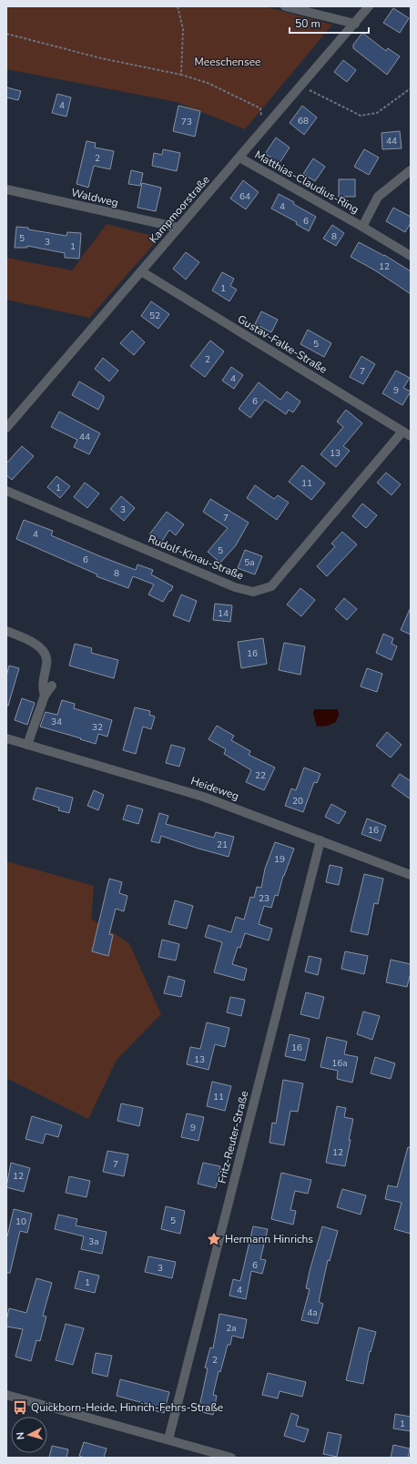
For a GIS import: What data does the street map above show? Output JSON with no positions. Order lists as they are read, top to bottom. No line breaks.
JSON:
{"streets":{"street":["Matthias-Claudius-Ring","Waldweg","Kampmoorstraße","Gustav-Falke-Straße","Rudolf-Kinau-Straße","Heideweg","Fritz-Reuter-Straße"]},"crossings":[["Matthias-Claudius-Ring","Kampmoorstraße"],["Waldweg","Kampmoorstraße"],["Kampmoorstraße","Gustav-Falke-Straße"],["Gustav-Falke-Straße","Rudolf-Kinau-Straße"],["Heideweg","Fritz-Reuter-Straße"]],"parks":["Meeschensee"],"places":{"place":["Hermann Hinrichs"],"bus stop":["Quickborn-Heide, Hinrich-Fehrs-Straße"]},"house_numbers":["4","68","73","44","2","64","4","6","8","5","3","1","12","1","52","5","2","7","4","9","6","44","13","11","1","3","7","4","5","6","5a","8","14","16","34","32","22","20","16","21","19","23","16","13","16a","11","9","12","7","12","5","10","3a","6","3","1","4","4a","2a","2","1"],"scale_bar":"50 m","north":"left"}
